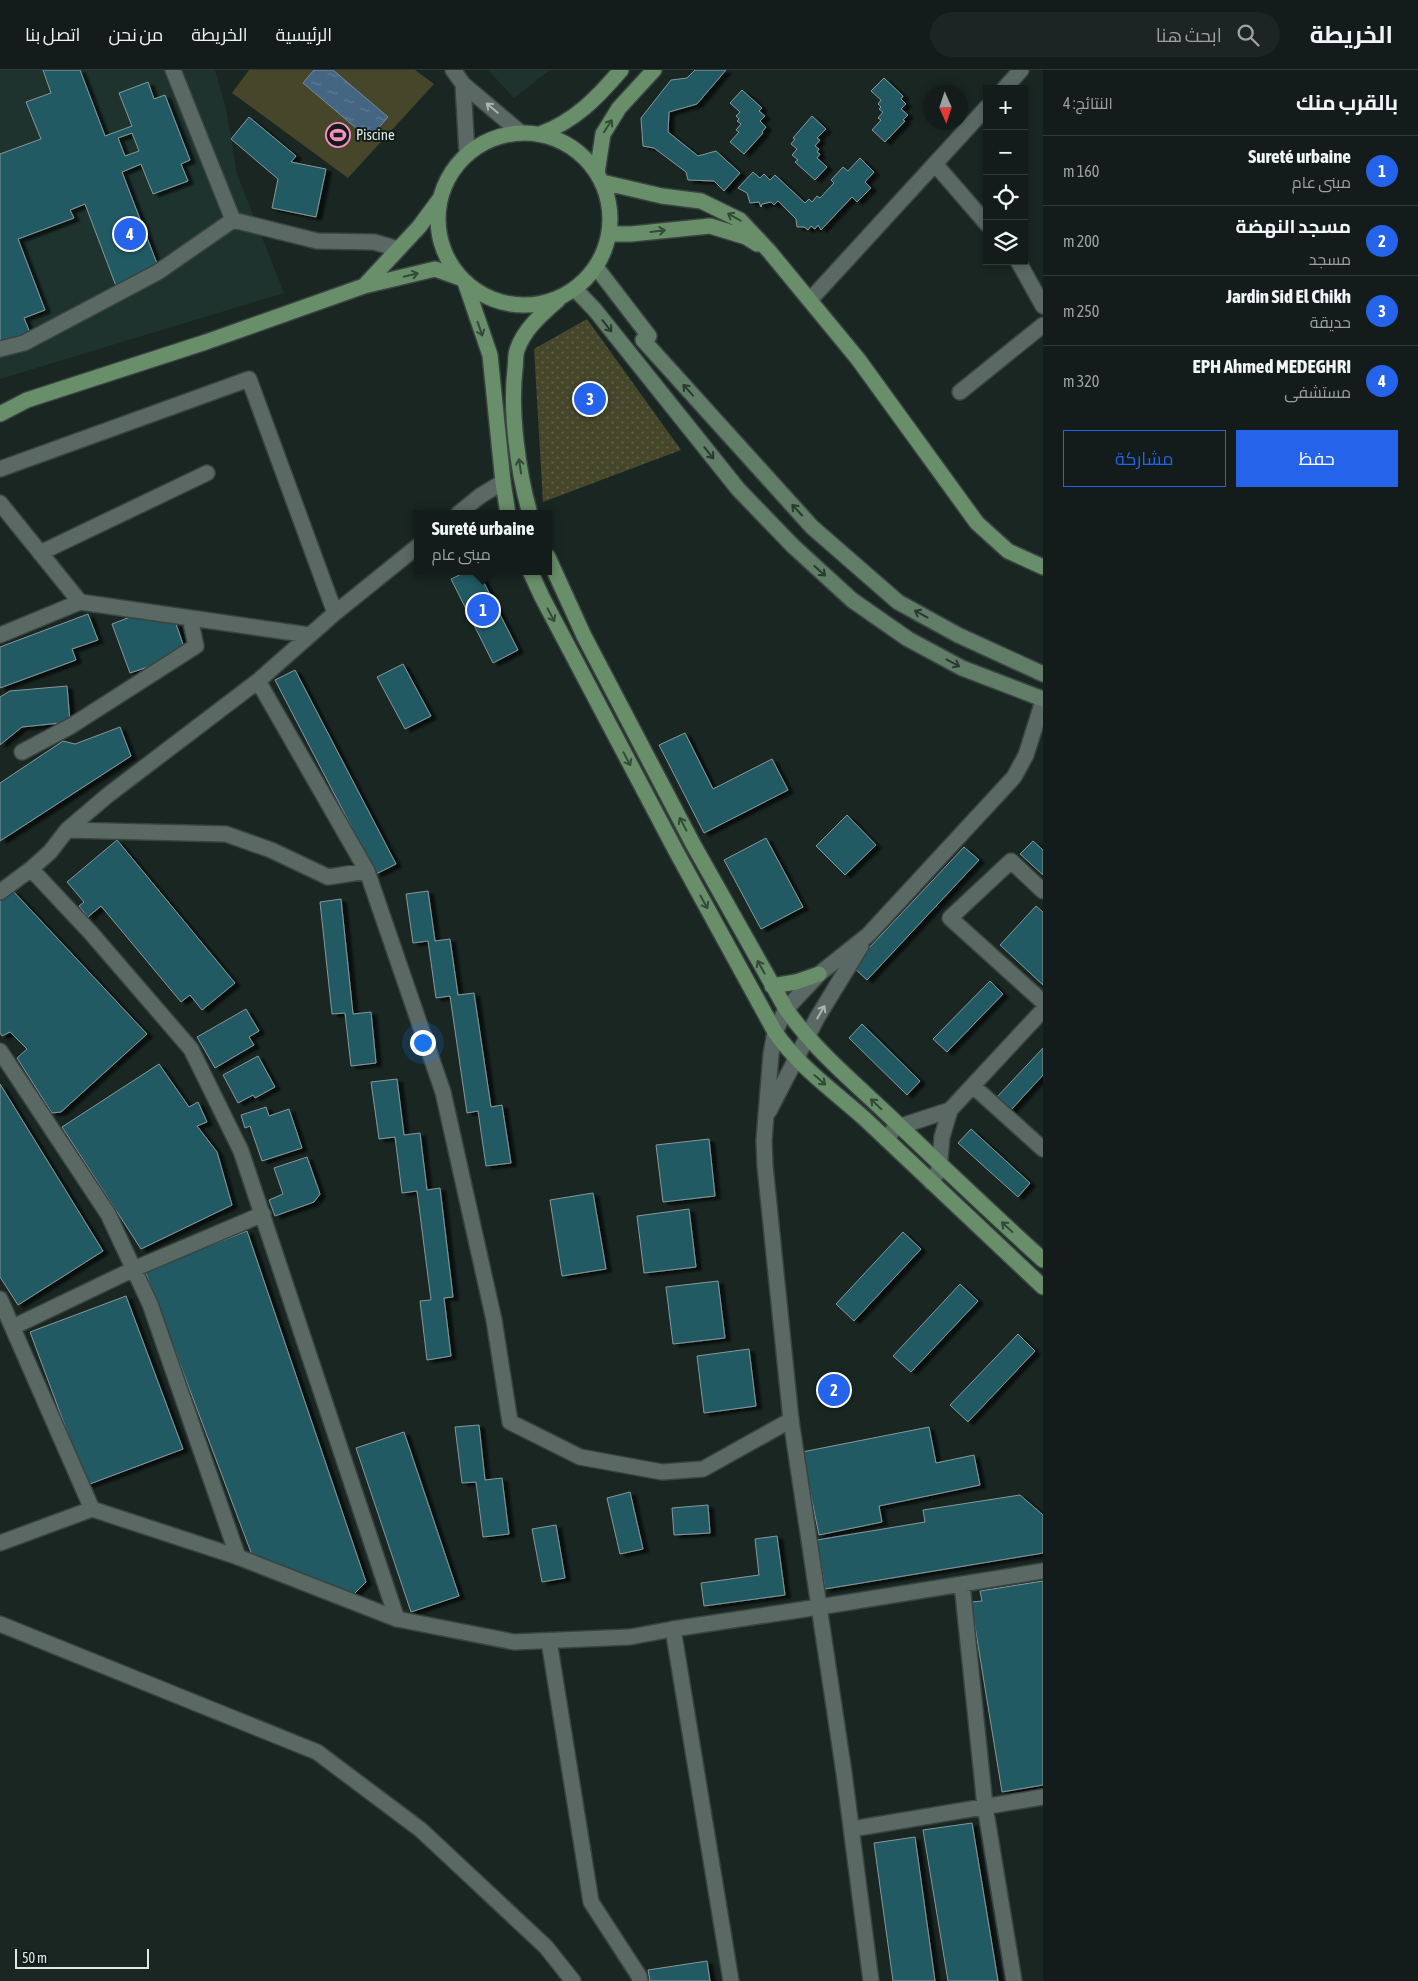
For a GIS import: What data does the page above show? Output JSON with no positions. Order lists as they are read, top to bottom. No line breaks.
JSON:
{"places":{"sports":["Piscine"]},"scale_bar":"50 m","north":"bottom","page":{"header":"الخريطة","search":"ابحث هنا","nav":["الرئيسية","الخريطة","من نحن","اتصل بنا"],"heading":["بالقرب منك","النتائج: 4"],"map_buttons":["+","−"],"list":[{"mark":"1","name":"Sureté urbaine","note":"مبنى عام","value":"160 m"},{"mark":"2","name":"مسجد النهضة","note":"مسجد","value":"200 m"},{"mark":"3","name":"Jardin Sid El Chikh","note":"حديقة","value":"250 m"},{"mark":"4","name":"EPH Ahmed MEDEGHRI","note":"مستشفى","value":"320 m"}],"pins":["4","3","1","2"],"buttons":["حفظ","مشاركة"],"popup":["Sureté urbaine","مبنى عام"],"scale":"50 m"}}
